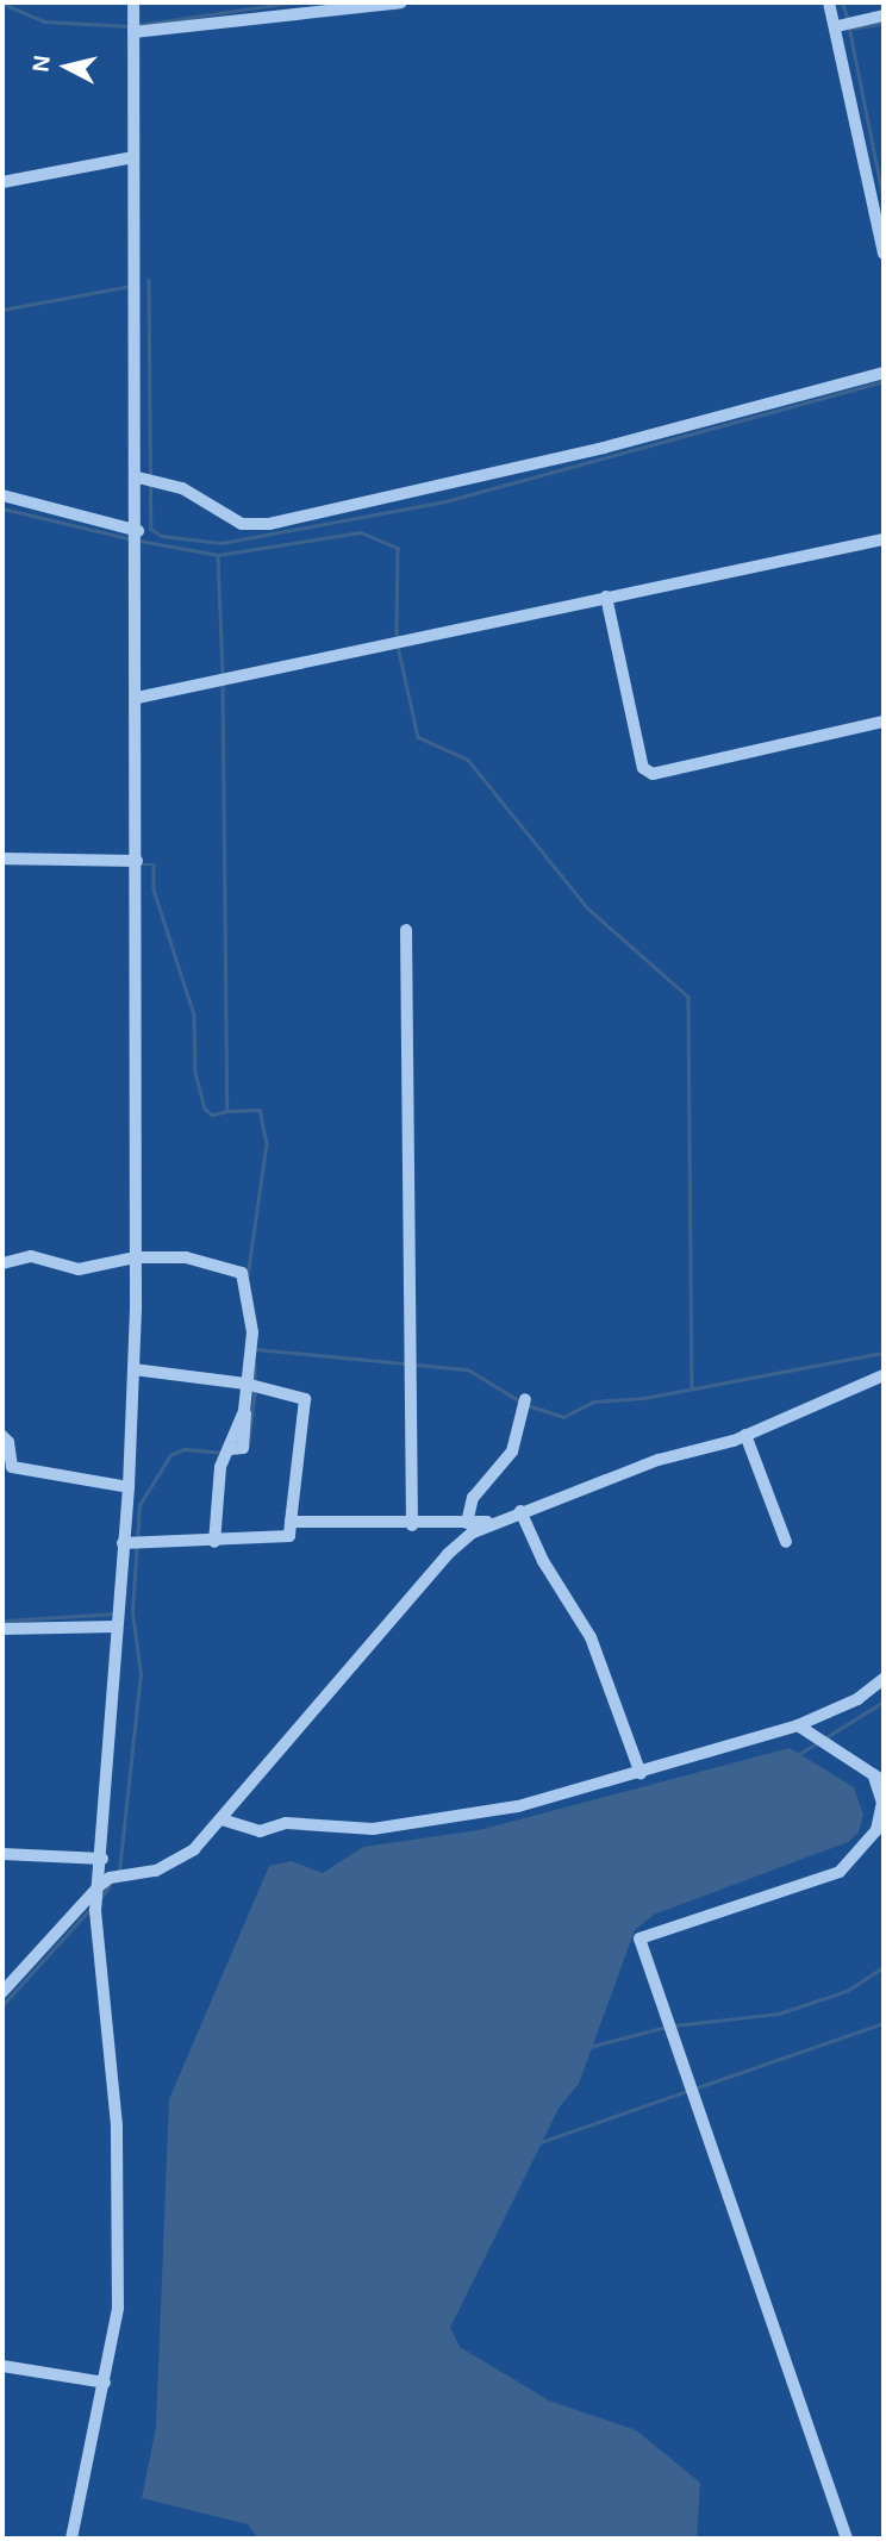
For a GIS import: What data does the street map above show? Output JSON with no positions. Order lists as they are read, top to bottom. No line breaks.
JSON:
{"north":"left"}
